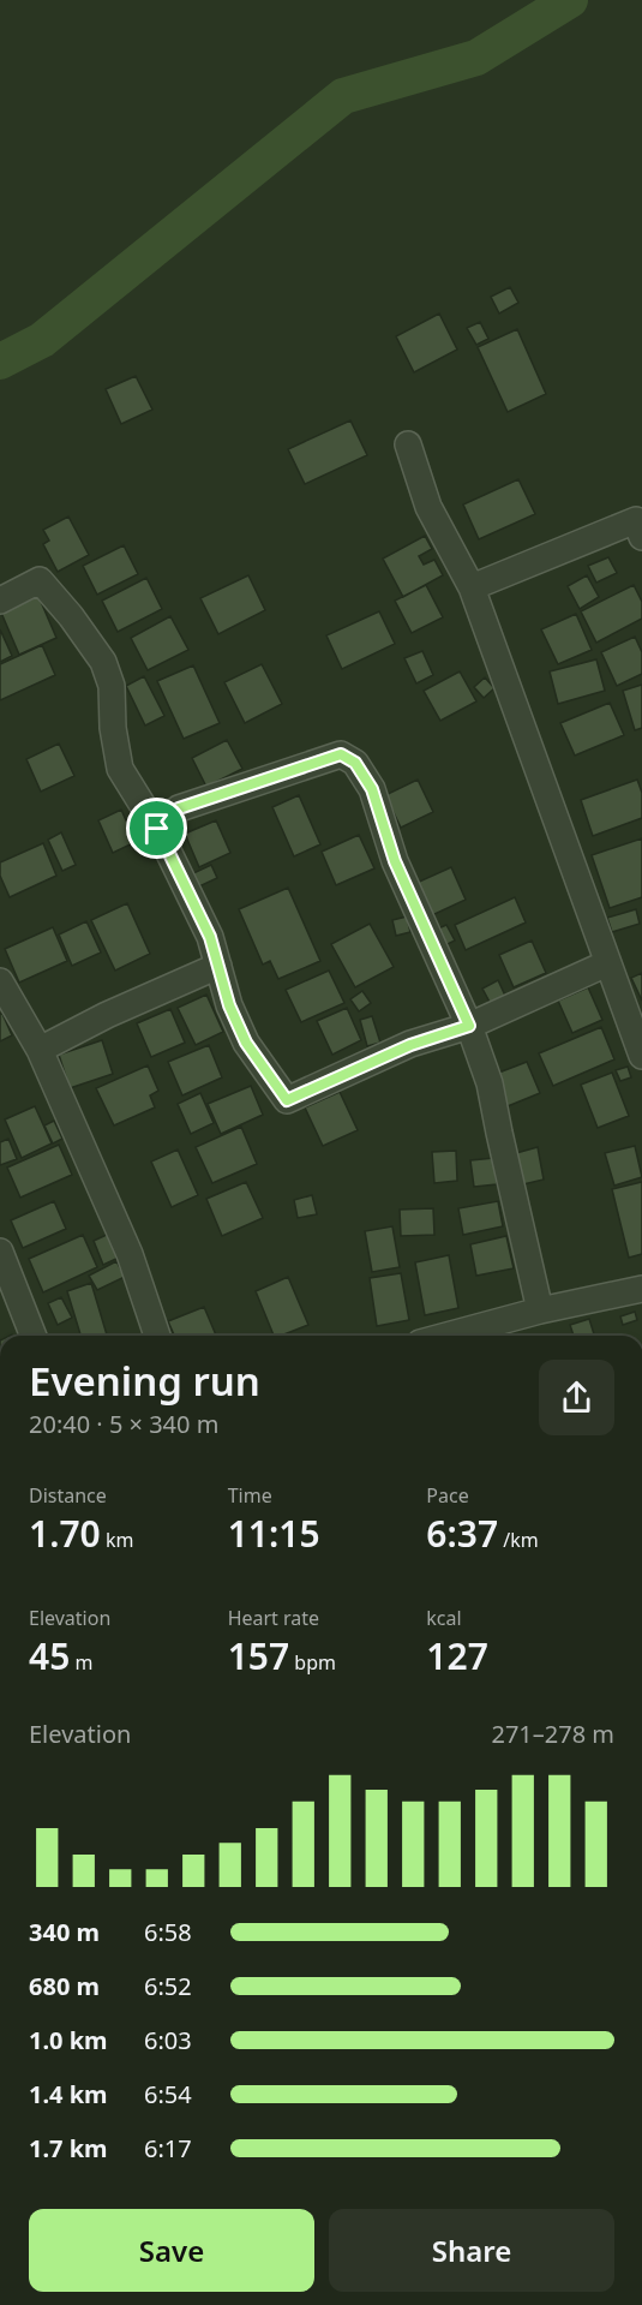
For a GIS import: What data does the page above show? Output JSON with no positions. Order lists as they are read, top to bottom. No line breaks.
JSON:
{"page":{"heading":["Evening run","20:40 · 5 × 340 m"],"stats":[["Distance","1.70 km"],["Time","11:15"],["Pace","6:37 /km"],["Elevation","45 m"],["Heart rate","157 bpm"],["kcal","127"]],"chart":["Elevation","271–278 m"],"list":[{"name":"340 m","note":"6:58"},{"name":"680 m","note":"6:52"},{"name":"1.0 km","note":"6:03"},{"name":"1.4 km","note":"6:54"},{"name":"1.7 km","note":"6:17"}],"buttons":["Save","Share"]}}
